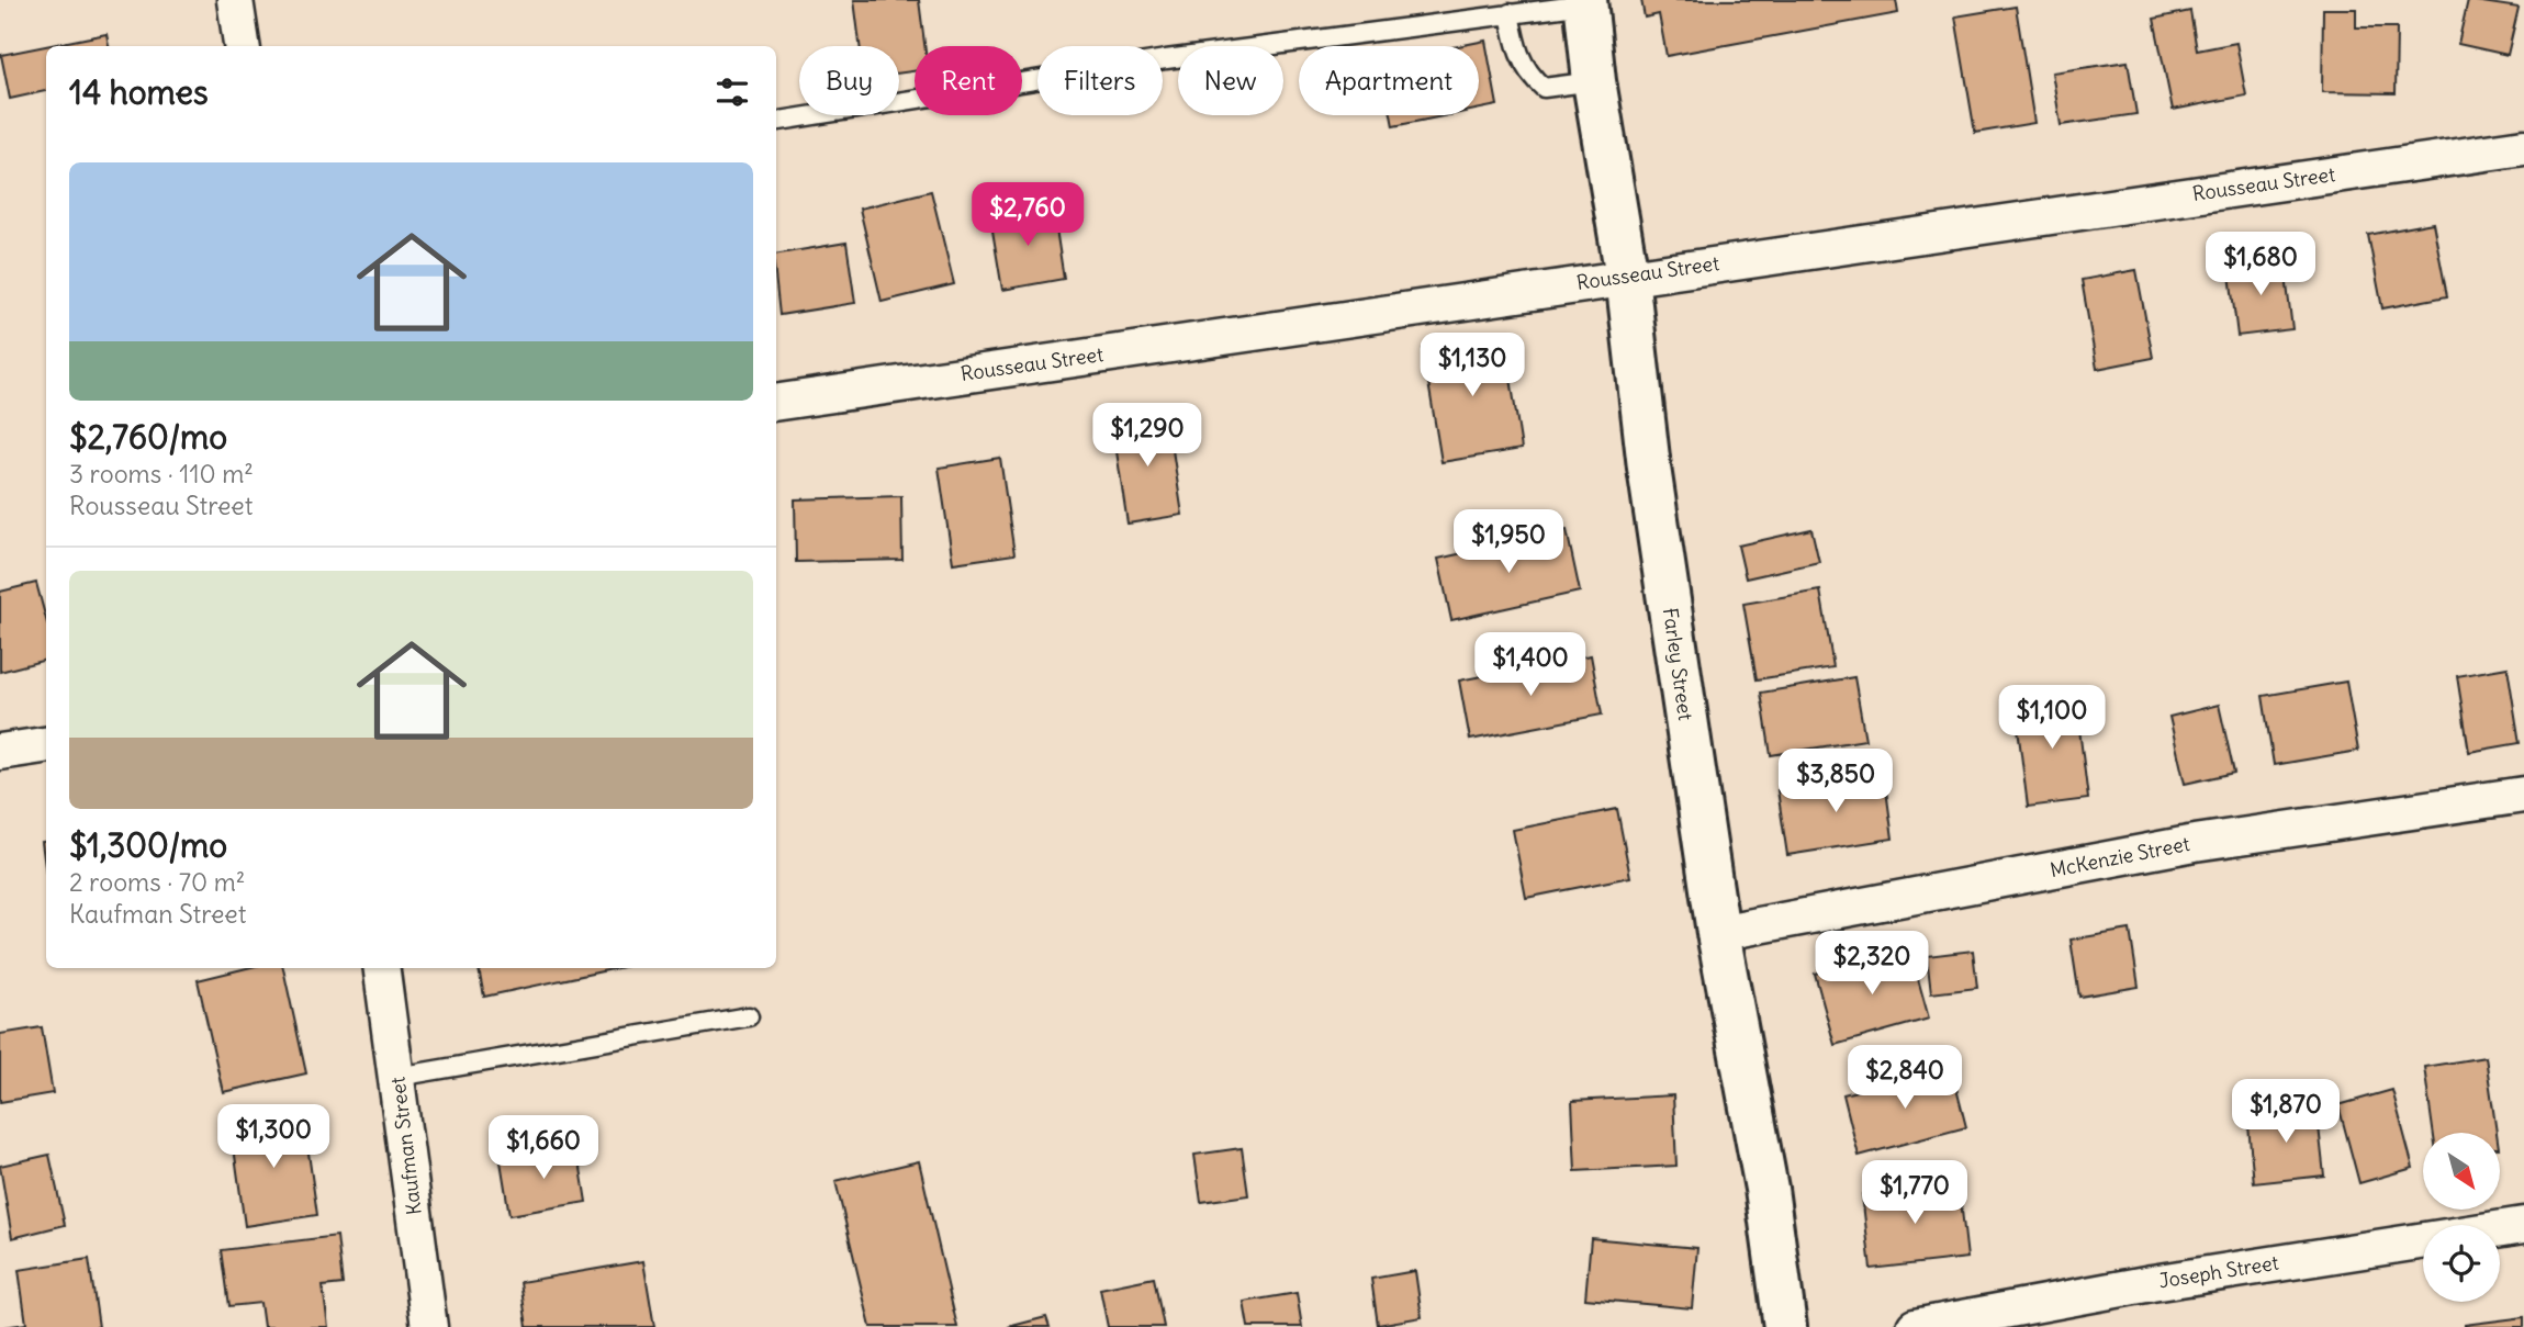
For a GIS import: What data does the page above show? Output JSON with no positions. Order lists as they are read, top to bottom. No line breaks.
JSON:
{"streets":{"street":["Rousseau Street","Farley Street","McKenzie Street","Kaufman Street","Joseph Street"]},"crossings":[["Rousseau Street","Farley Street"],["Farley Street","McKenzie Street"]],"north":"bottom right","page":{"chip":["Buy","Rent","Filters","New","Apartment"],"heading":"14 homes","list":[{"name":"$2,760/mo","note":"3 rooms · 110 m² · Rousseau Street"},{"name":"$1,300/mo","note":"2 rooms · 70 m² · Kaufman Street"}],"price":["$2,760","$1,680","$1,130","$1,290","$1,950","$1,400","$1,100","$3,850","$2,320","$2,840","$1,870","$1,300","$1,660","$1,770"]}}
